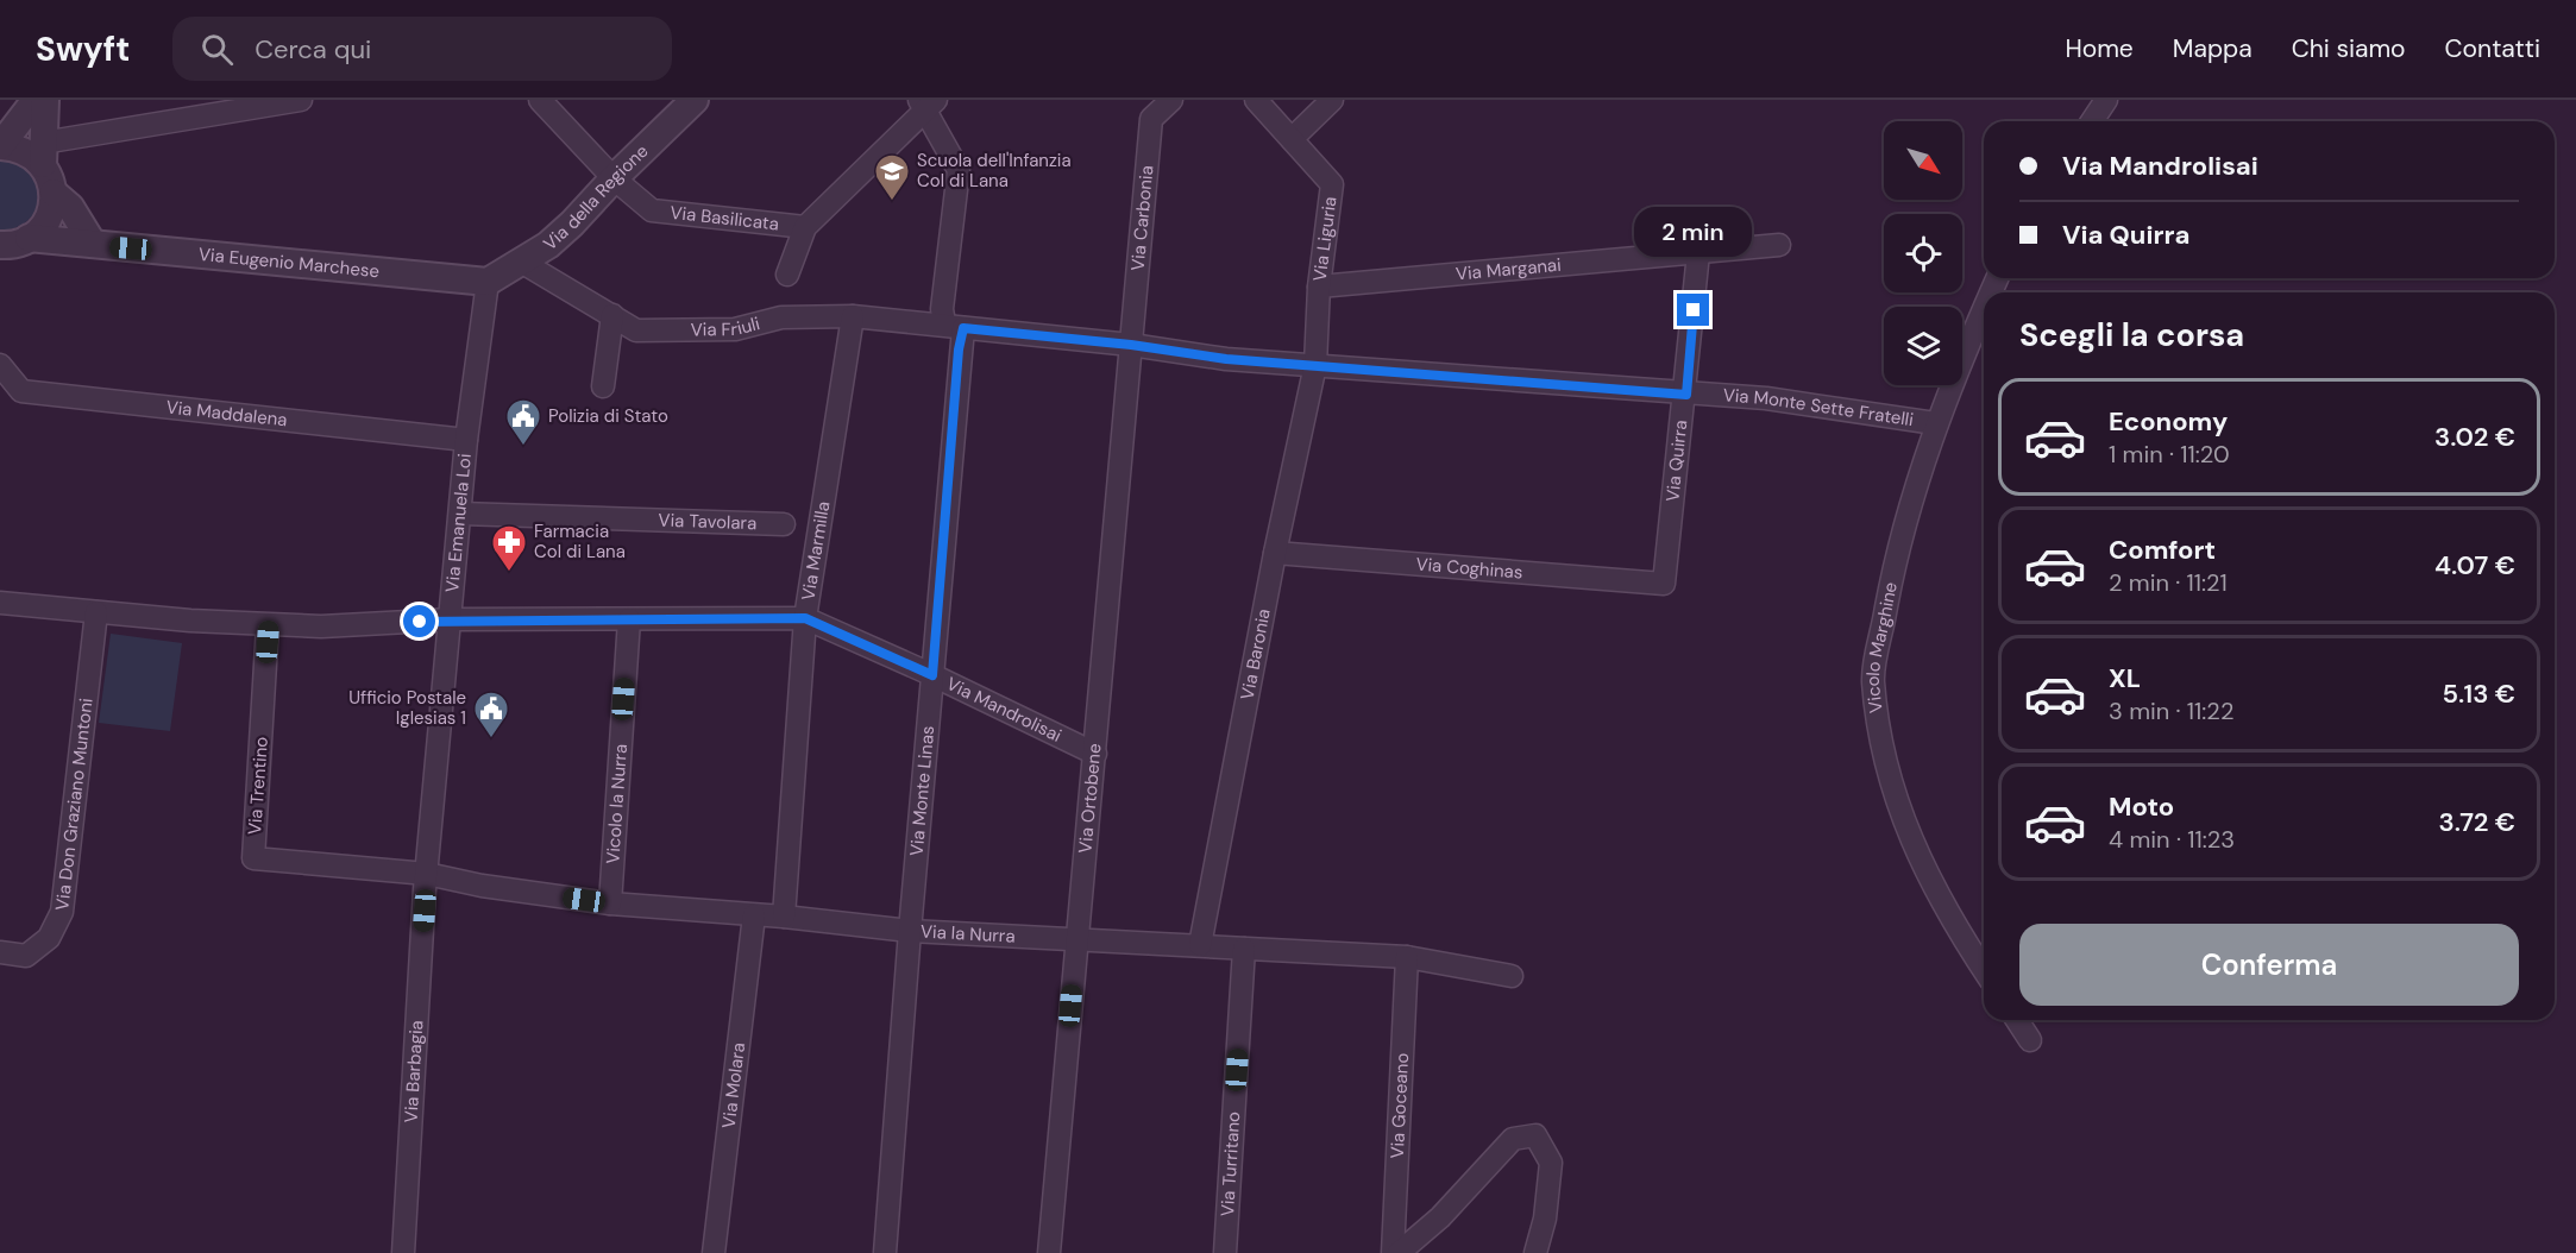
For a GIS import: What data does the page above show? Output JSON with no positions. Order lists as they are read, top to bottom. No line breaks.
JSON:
{"streets":{"street":["Via della Regione","Via Carbonia","Via Basilicata","Via Liguria","Via Eugenio Marchese","Via Marganai","Via Friuli","Via Monte Sette Fratelli","Via Maddalena","Via Quirra","Via Emanuela Loi","Via Tavolara","Via Marmilla","Via Coghinas","Vicolo Marghine","Via Baronia","Via Mandrolisai","Via Trentino","Via Monte Linas","Via Ortobene","Via Don Graziano Muntoni","Vicolo la Nurra","Via la Nurra","Via Barbagia","Via Molara","Via Goceano","Via Turritano"]},"crossings":[["Via della Regione","Via Basilicata"],["Via della Regione","Via Eugenio Marchese"],["Via della Regione","Via Friuli"],["Via della Regione","Via Emanuela Loi"],["Via Carbonia","Via Friuli"],["Via Carbonia","Via Monte Sette Fratelli"],["Via Carbonia","Via Ortobene"],["Via Liguria","Via Marganai"],["Via Liguria","Via Monte Sette Fratelli"],["Via Liguria","Via Baronia"],["Via Eugenio Marchese","Via Emanuela Loi"],["Via Marganai","Via Quirra"],["Via Friuli","Via Monte Sette Fratelli"],["Via Friuli","Via Marmilla"],["Via Friuli","Via Monte Linas"],["Via Friuli","Via Ortobene"],["Via Monte Sette Fratelli","Via Quirra"],["Via Monte Sette Fratelli","Vicolo Marghine"],["Via Monte Sette Fratelli","Via Baronia"],["Via Monte Sette Fratelli","Via Ortobene"],["Via Maddalena","Via Emanuela Loi"],["Via Quirra","Via Coghinas"],["Via Emanuela Loi","Via Tavolara"],["Via Emanuela Loi","Via Mandrolisai"],["Via Emanuela Loi","Via Trentino"],["Via Emanuela Loi","Via la Nurra"],["Via Emanuela Loi","Via Barbagia"],["Via Marmilla","Via Mandrolisai"],["Via Marmilla","Via la Nurra"],["Via Coghinas","Via Baronia"],["Via Baronia","Via la Nurra"],["Via Mandrolisai","Via Trentino"],["Via Mandrolisai","Via Monte Linas"],["Via Mandrolisai","Via Ortobene"],["Via Mandrolisai","Via Don Graziano Muntoni"],["Via Mandrolisai","Vicolo la Nurra"],["Via Trentino","Via la Nurra"],["Via Trentino","Via Barbagia"],["Via Monte Linas","Via la Nurra"],["Via Ortobene","Via la Nurra"],["Vicolo la Nurra","Via la Nurra"],["Via la Nurra","Via Barbagia"],["Via la Nurra","Via Molara"],["Via la Nurra","Via Goceano"],["Via la Nurra","Via Turritano"]],"places":{"school or university":["Scuola dell'Infanzia Col di Lana"],"public building":["Polizia di Stato","Ufficio Postale Iglesias 1"],"pharmacy":["Farmacia Col di Lana"]},"north":"bottom right","page":{"header":"Swyft","search":"Cerca qui","nav":["Home","Mappa","Chi siamo","Contatti"],"banner":["Via Mandrolisai","Via Quirra"],"bubble":"2 min","heading":"Scegli la corsa","list":[{"name":"Economy","note":"1 min · 11:20","value":"3.02 €"},{"name":"Comfort","note":"2 min · 11:21","value":"4.07 €"},{"name":"XL","note":"3 min · 11:22","value":"5.13 €"},{"name":"Moto","note":"4 min · 11:23","value":"3.72 €"}],"buttons":"Conferma"}}
